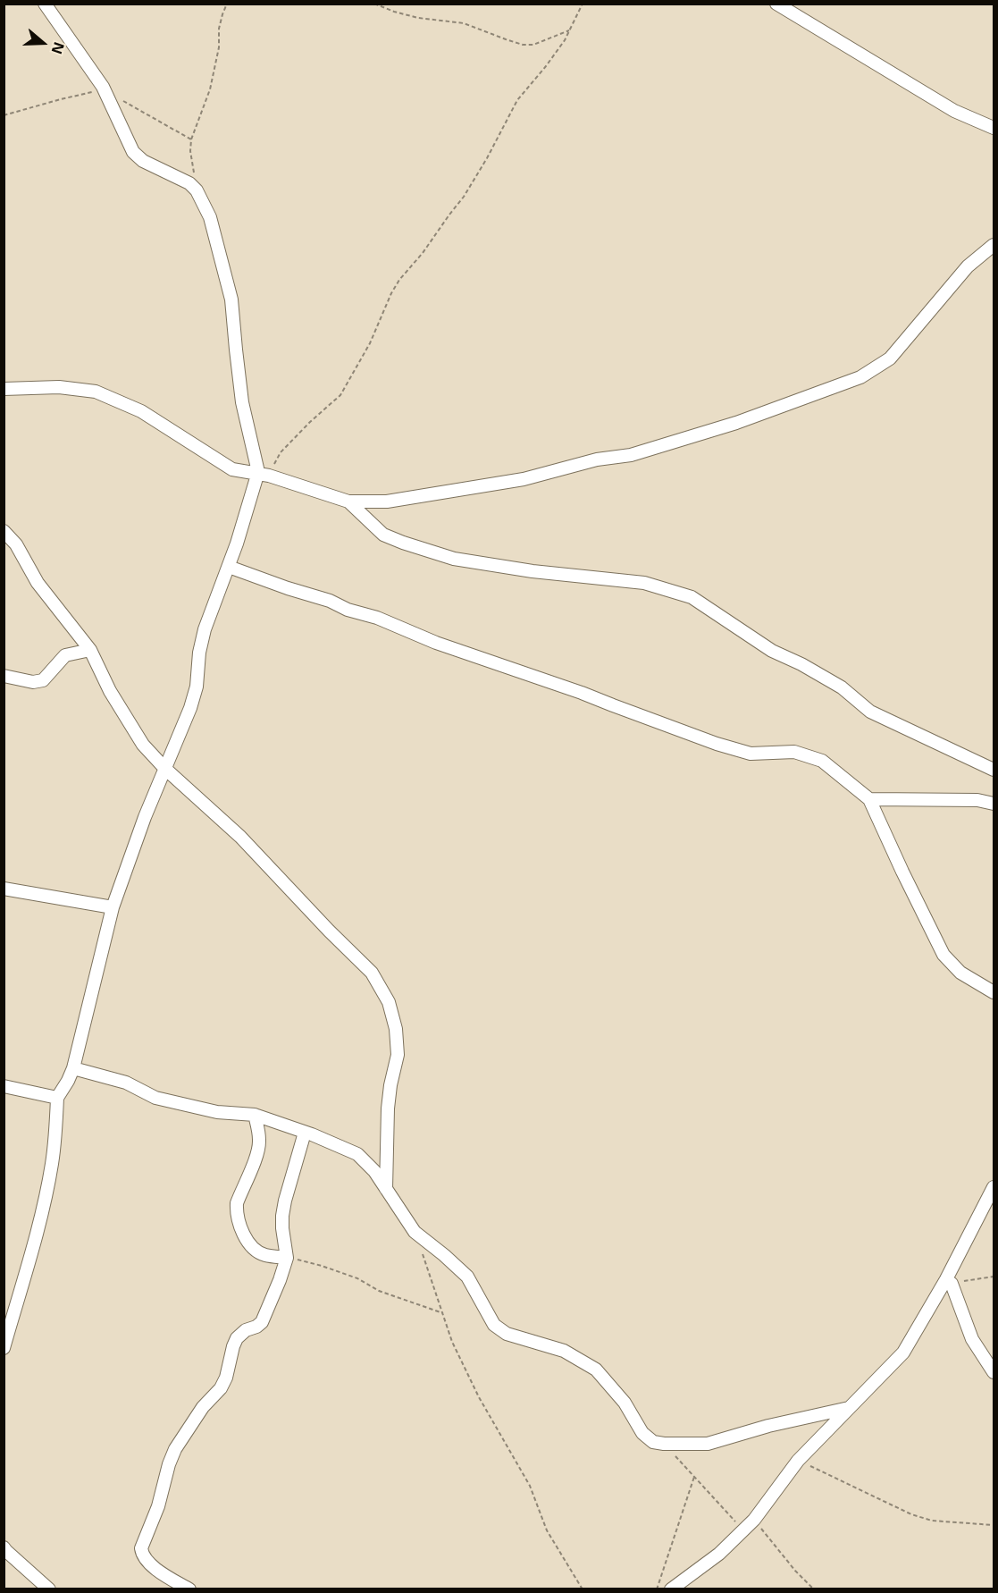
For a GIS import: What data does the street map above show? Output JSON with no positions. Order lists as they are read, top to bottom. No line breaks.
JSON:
{"north":"right"}
